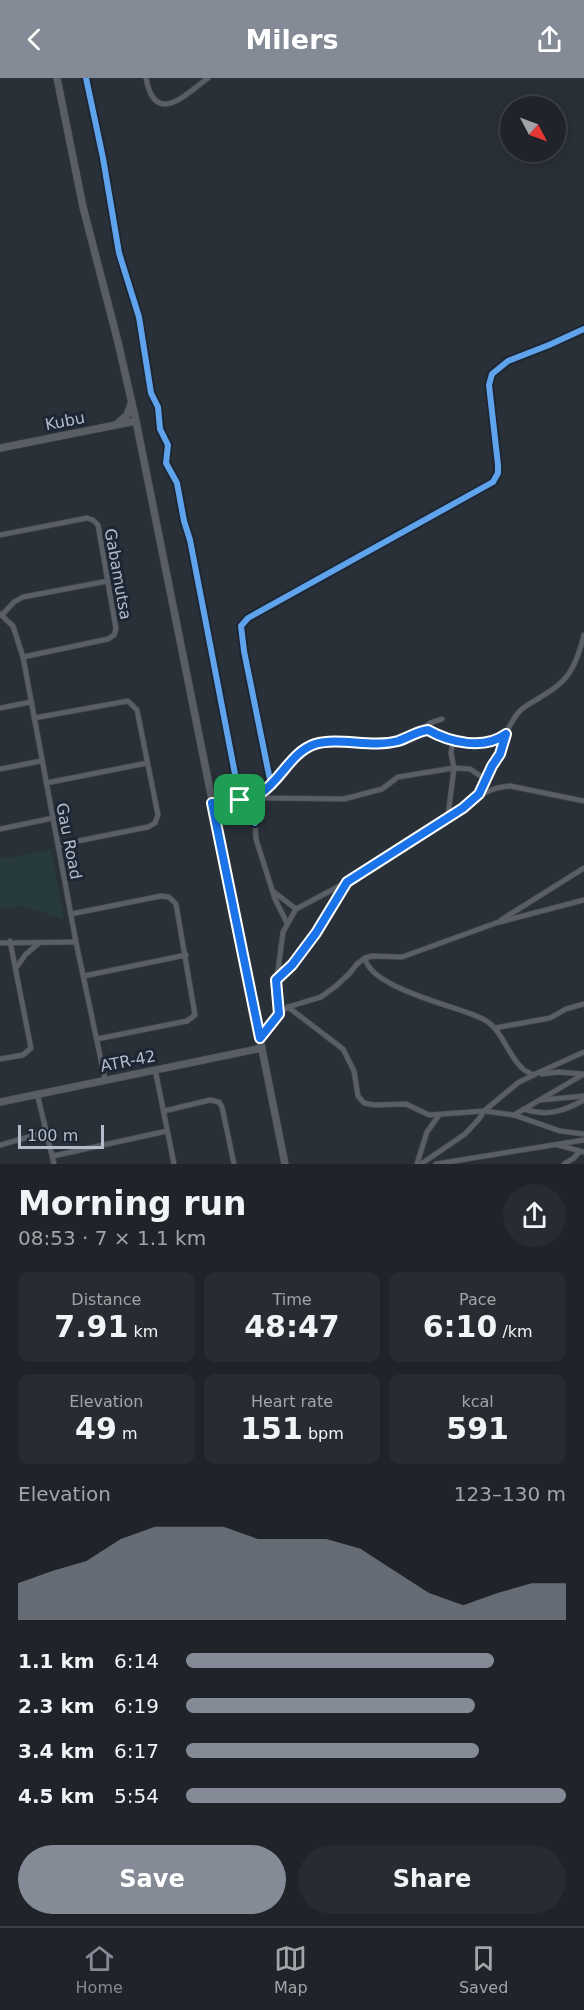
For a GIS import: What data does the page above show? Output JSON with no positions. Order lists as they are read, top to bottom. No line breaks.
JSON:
{"streets":{"main road":["Kubu","ATR-42"],"street":["Gabamutsa","Gau Road"]},"crossings":[["Gabamutsa","Gau Road"],["Gau Road","ATR-42"]],"scale_bar":"100 m","north":"bottom right","page":{"header":"Milers","scale":"100 m","heading":["Morning run","08:53 · 7 × 1.1 km"],"stats":[["Distance","7.91 km"],["Time","48:47"],["Pace","6:10 /km"],["Elevation","49 m"],["Heart rate","151 bpm"],["kcal","591"]],"chart":["Elevation","123–130 m"],"list":[{"name":"1.1 km","note":"6:14"},{"name":"2.3 km","note":"6:19"},{"name":"3.4 km","note":"6:17"},{"name":"4.5 km","note":"5:54"}],"buttons":["Save","Share"],"tabs":["Home","Map","Saved"]}}
